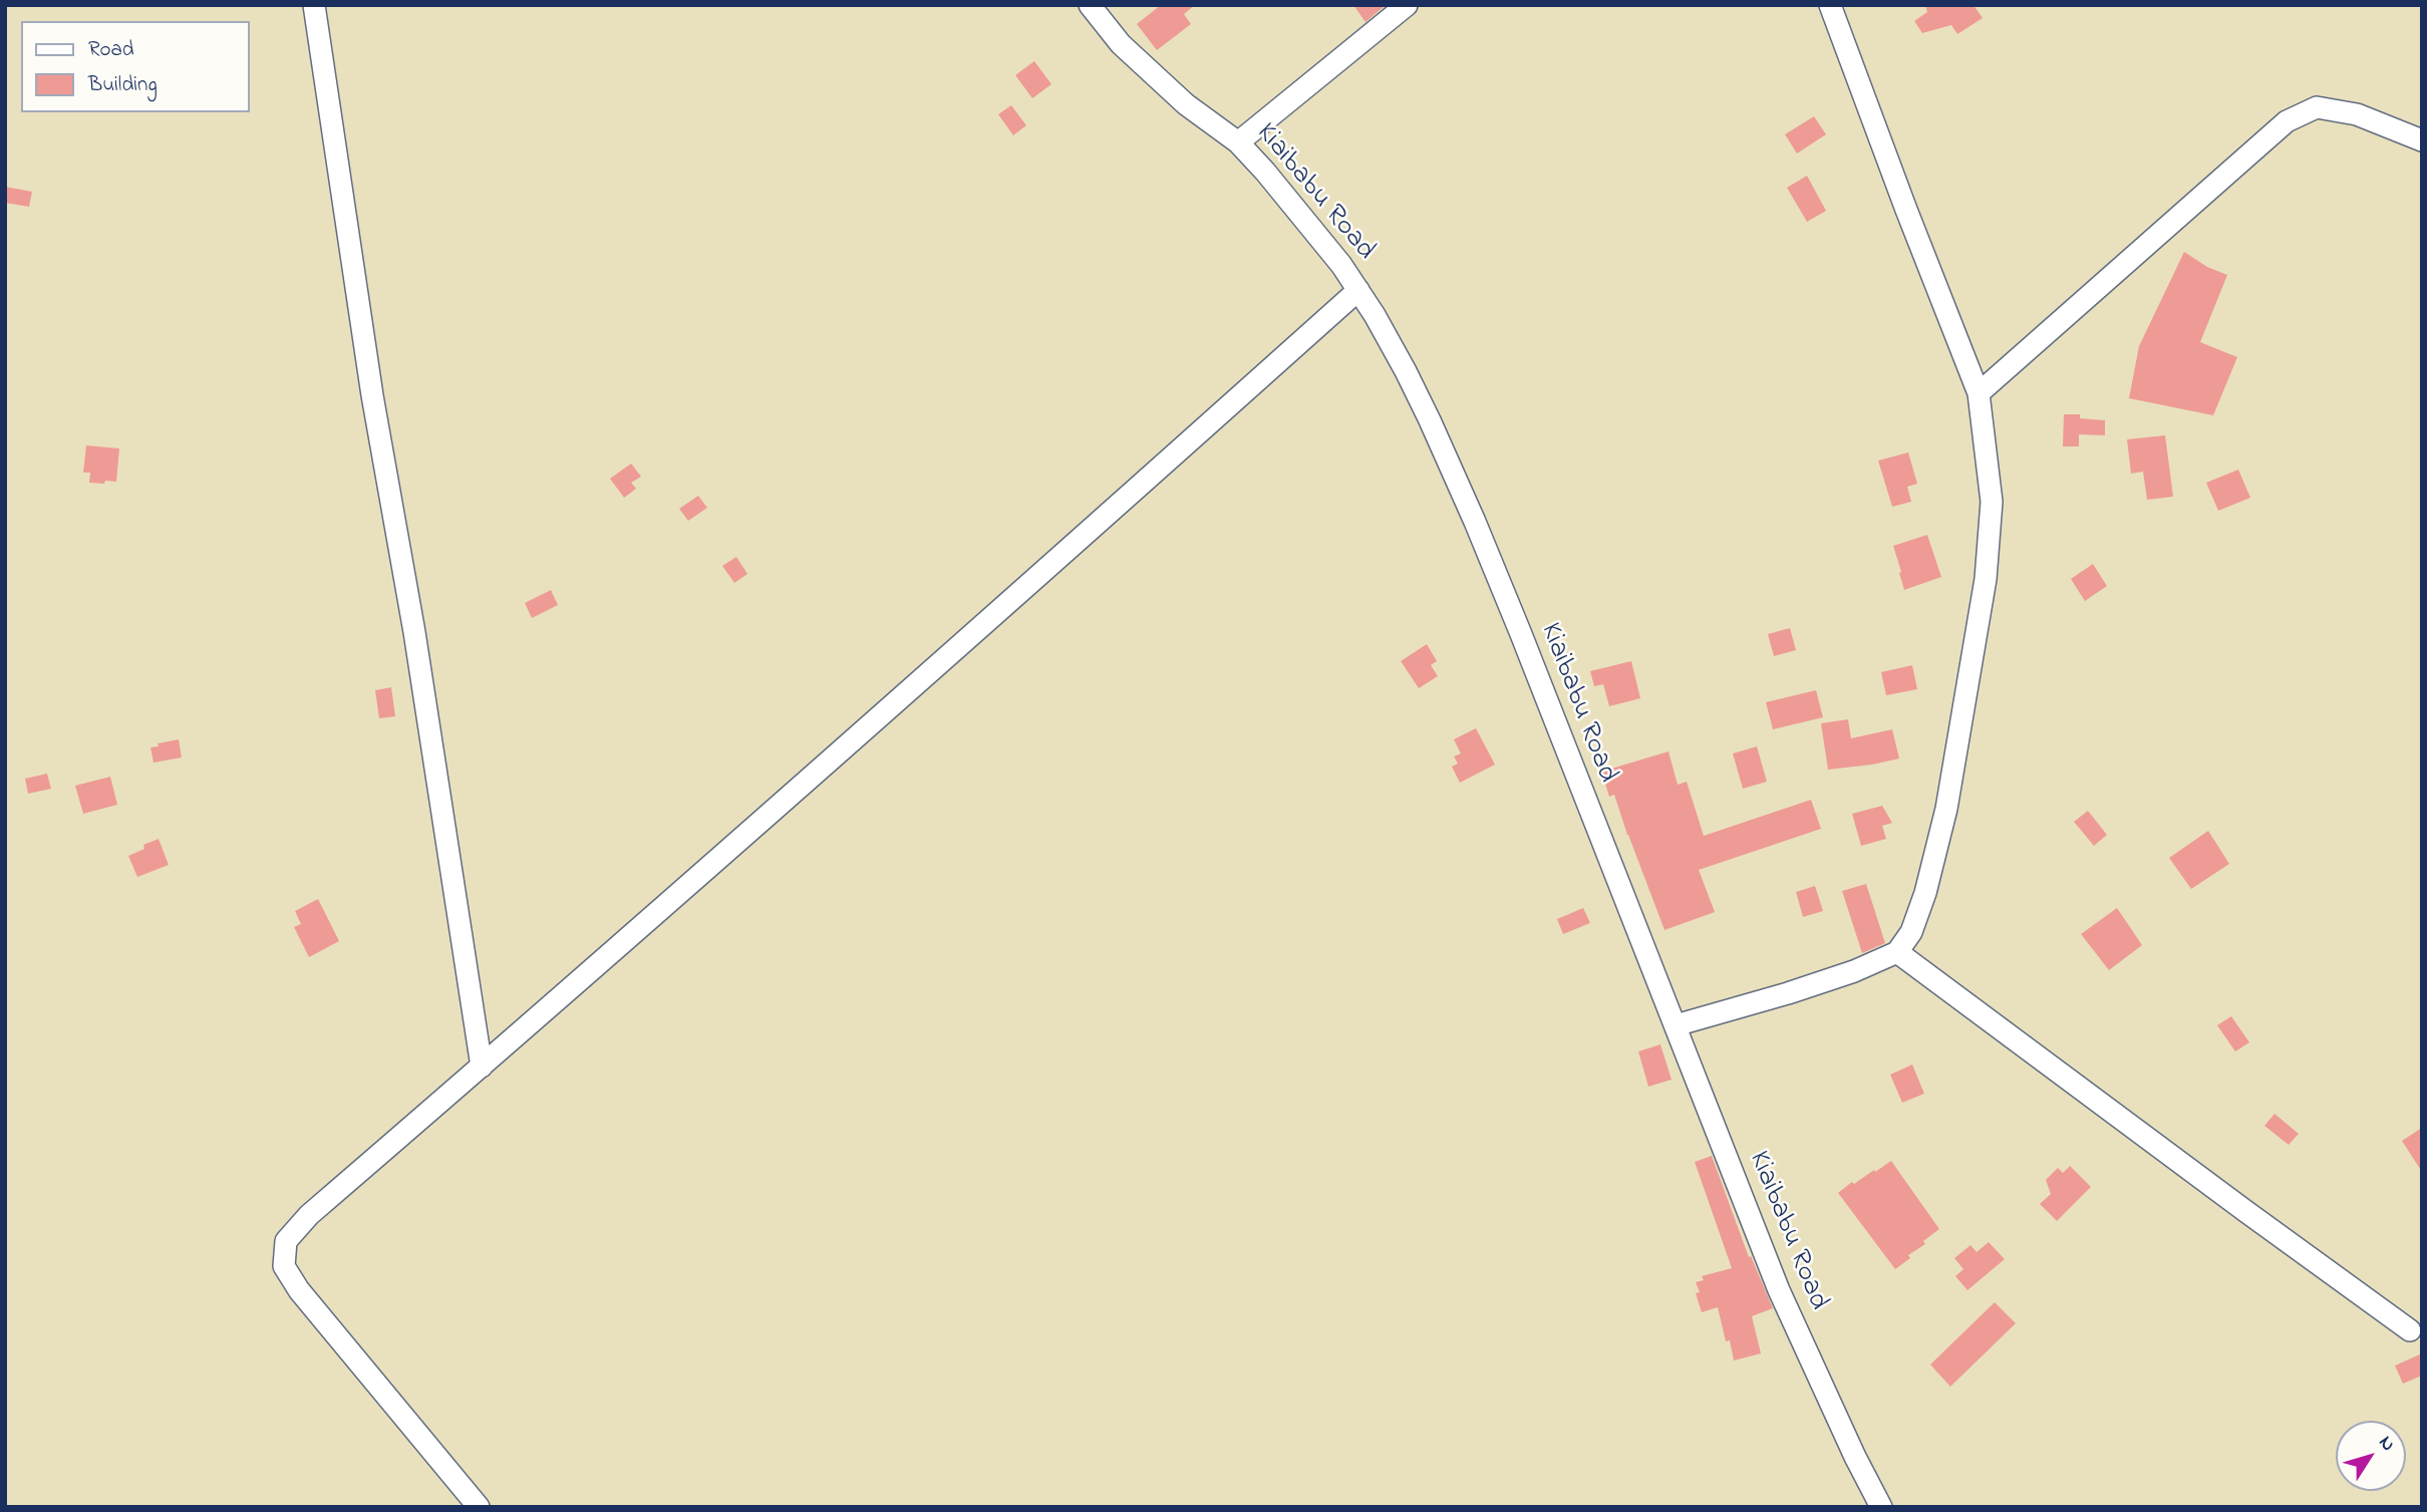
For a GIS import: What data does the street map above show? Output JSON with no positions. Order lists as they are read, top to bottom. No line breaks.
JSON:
{"streets":{"street":["Kiaibabu Road"]},"legend":["Road","Building"],"north":"top right"}
